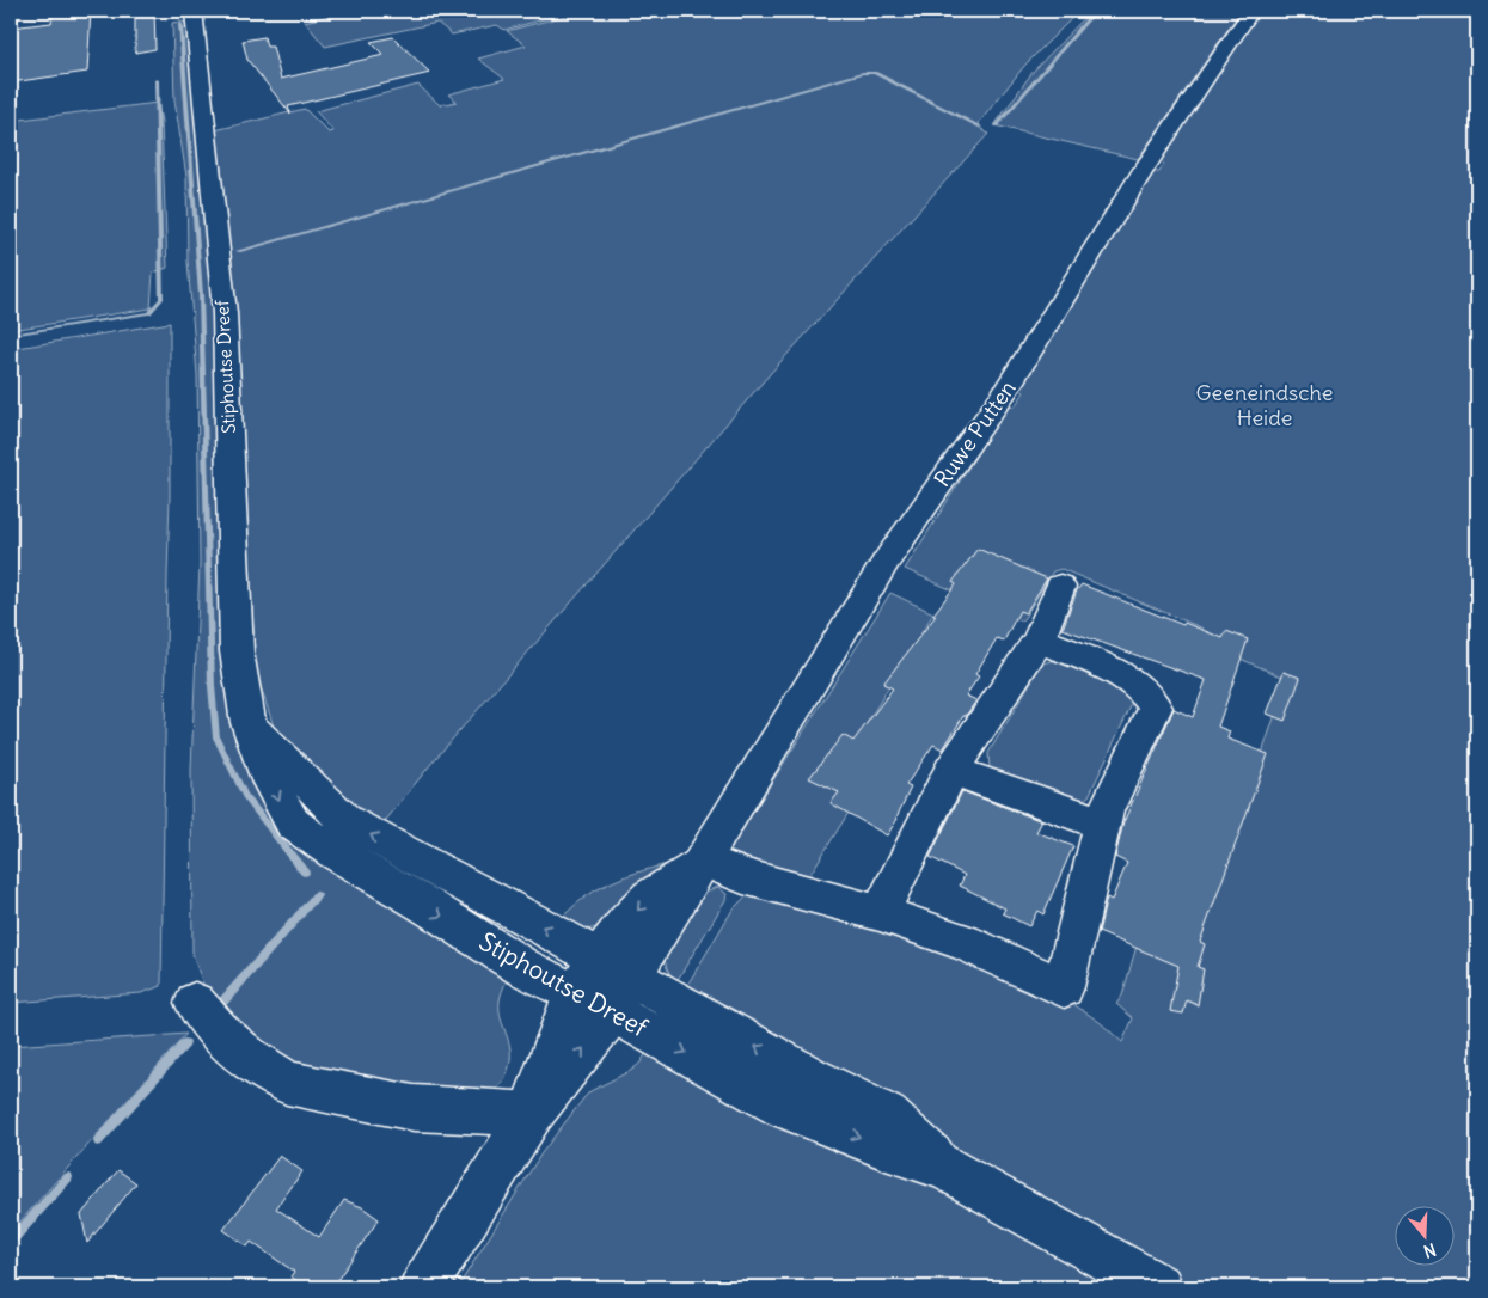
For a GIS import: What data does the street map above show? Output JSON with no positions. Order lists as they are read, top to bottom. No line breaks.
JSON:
{"streets":{"street":["Stiphoutse Dreef","Ruwe Putten"]},"crossings":[["Stiphoutse Dreef","Ruwe Putten"]],"parks":["Geeneindsche Heide"],"north":"bottom"}
